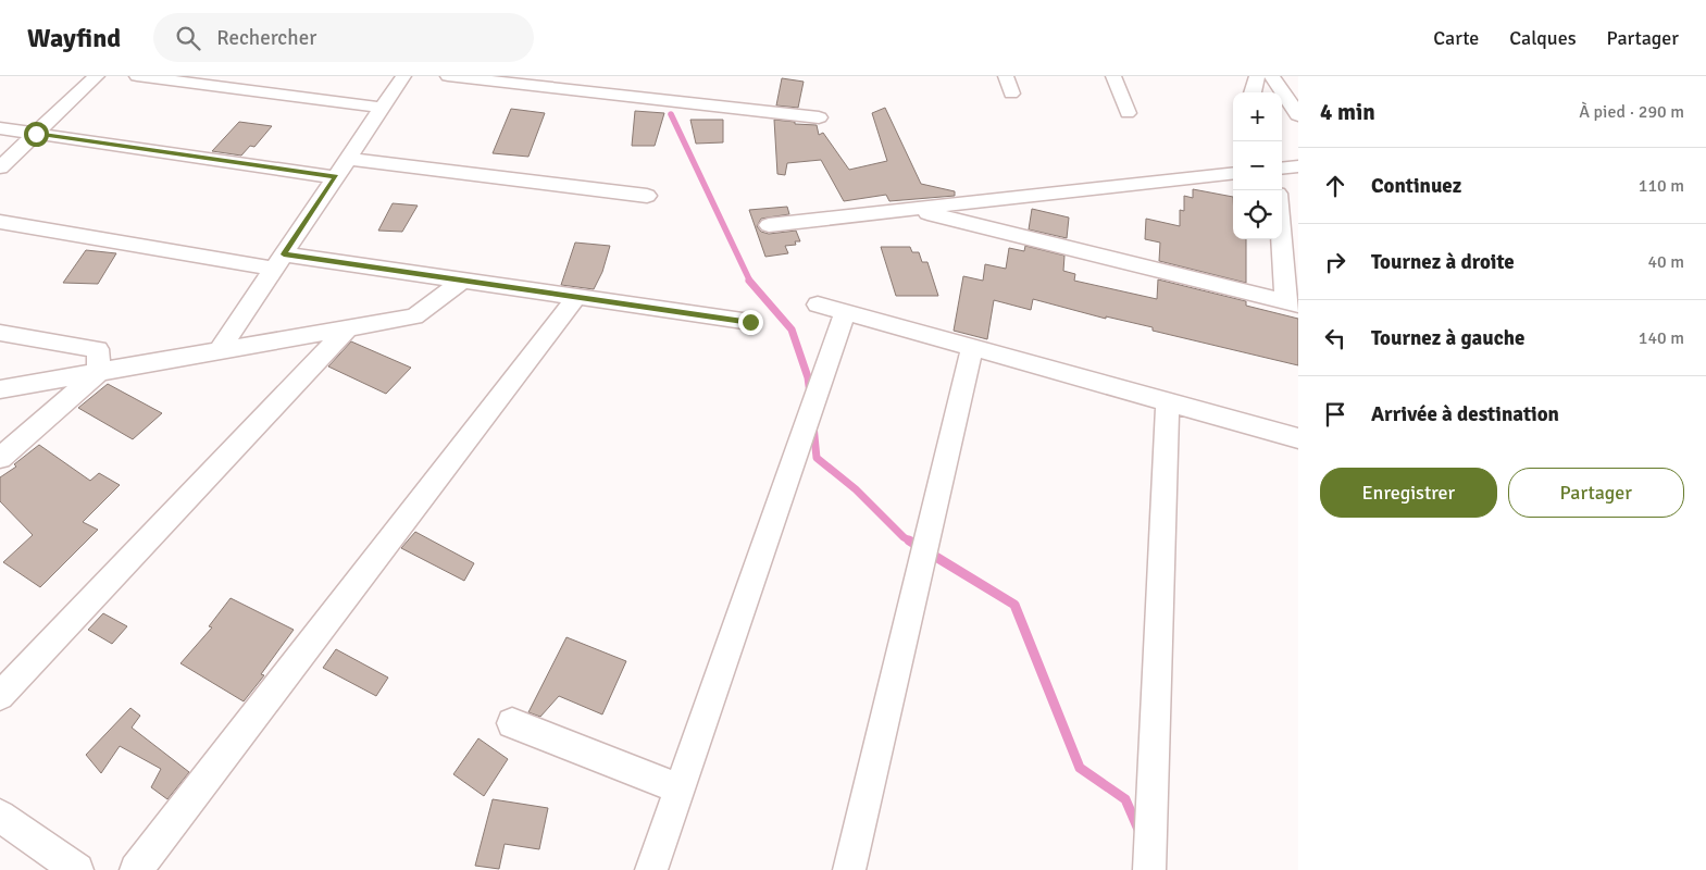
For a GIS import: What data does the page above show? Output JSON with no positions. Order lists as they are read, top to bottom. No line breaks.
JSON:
{"page":{"header":"Wayfind","search":"Rechercher","nav":["Carte","Calques","Partager"],"heading":["4 min","À pied · 290 m"],"map_buttons":["+","−"],"list":[["Continuez","110 m"],["Tournez à droite","40 m"],["Tournez à gauche","140 m"],"Arrivée à destination"],"buttons":["Enregistrer","Partager"]}}
